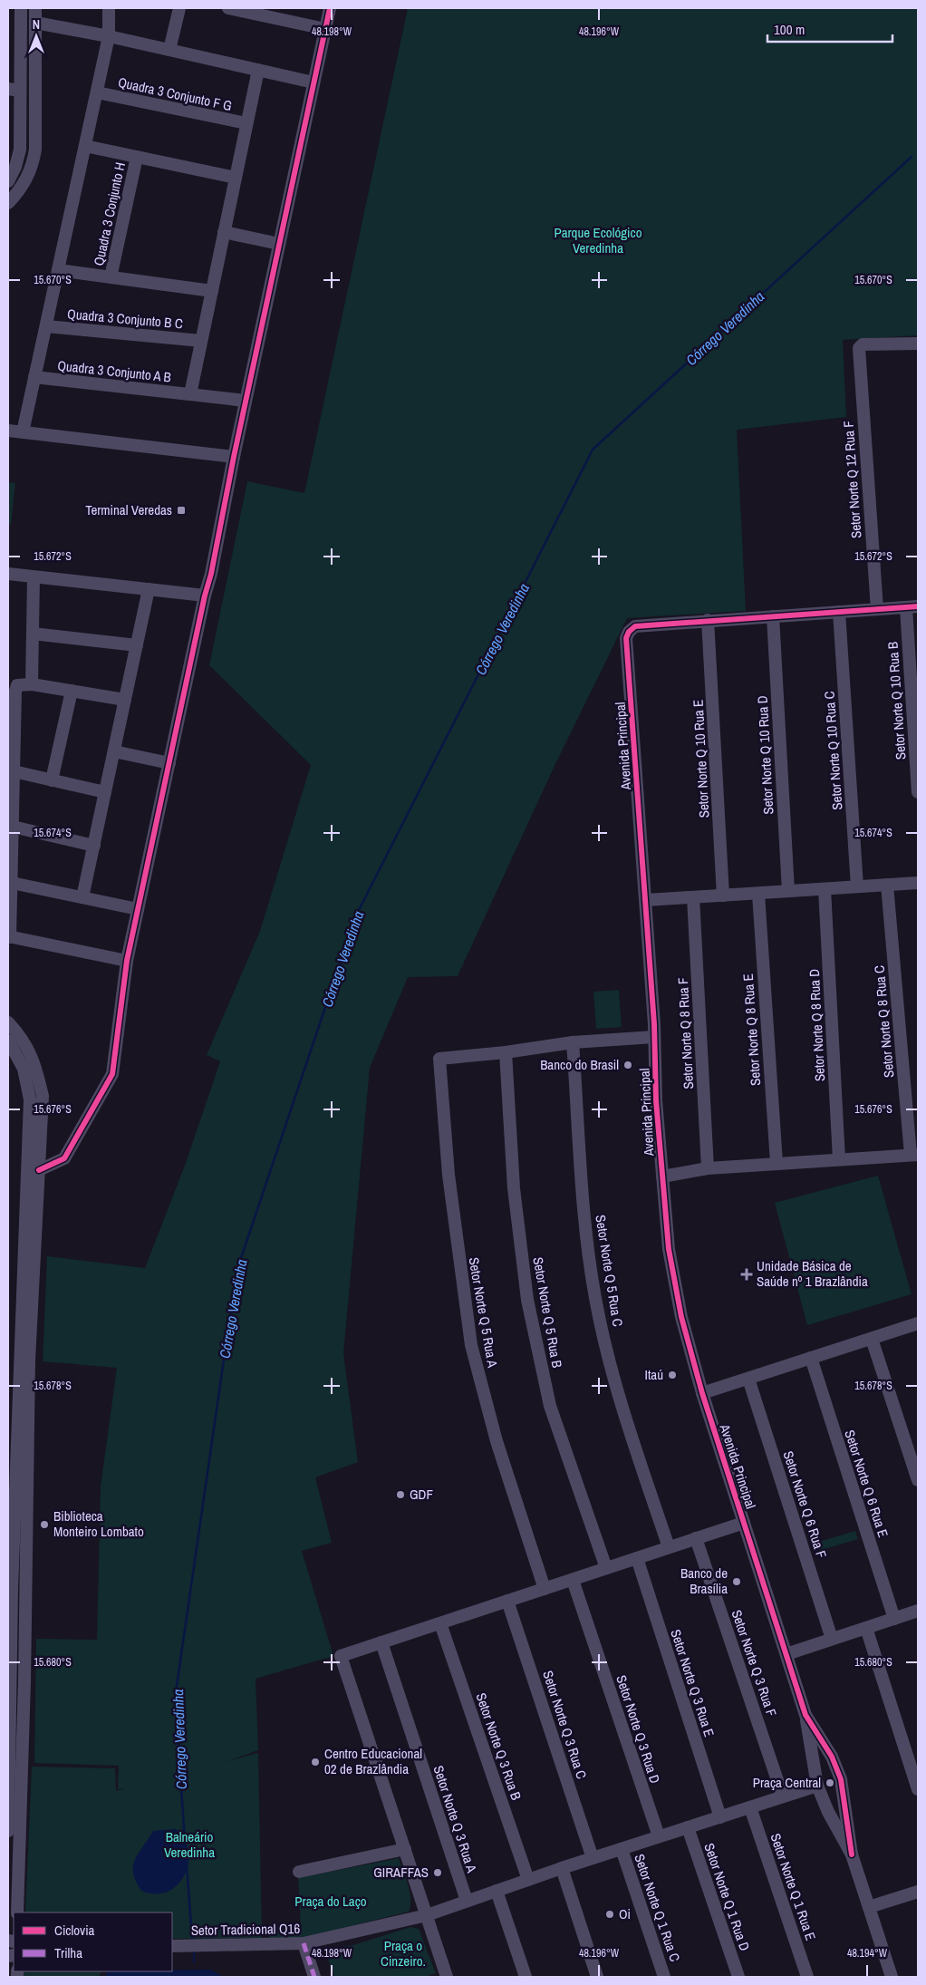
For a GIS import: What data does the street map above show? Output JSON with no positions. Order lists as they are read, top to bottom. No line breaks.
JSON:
{"streets":{"street":["Quadra 3 Conjunto F G","Quadra 3 Conjunto H","Quadra 3 Conjunto B C","Quadra 3 Conjunto A B","Setor Norte Q 12 Rua F","Setor Norte Q 10 Rua B","Avenida Principal","Setor Norte Q 10 Rua C","Setor Norte Q 10 Rua D","Setor Norte Q 10 Rua E","Setor Norte Q 8 Rua C","Setor Norte Q 8 Rua D","Setor Norte Q 8 Rua E","Setor Norte Q 8 Rua F","Setor Norte Q 5 Rua C","Setor Norte Q 5 Rua A","Setor Norte Q 5 Rua B","Setor Norte Q 6 Rua E","Setor Norte Q 6 Rua F","Setor Norte Q 3 Rua F","Setor Norte Q 3 Rua E","Setor Norte Q 3 Rua C","Setor Norte Q 3 Rua D","Setor Norte Q 3 Rua B","Setor Norte Q 3 Rua A","Setor Norte Q 1 Rua E","Setor Norte Q 1 Rua D","Setor Norte Q 1 Rua C","Setor Tradicional Q16"]},"crossings":[["Setor Norte Q 12 Rua F","Avenida Principal"],["Setor Norte Q 10 Rua B","Avenida Principal"],["Avenida Principal","Setor Norte Q 10 Rua C"],["Avenida Principal","Setor Norte Q 10 Rua D"],["Avenida Principal","Setor Norte Q 10 Rua E"],["Setor Norte Q 5 Rua A","Setor Norte Q 5 Rua B"],["Setor Norte Q 3 Rua F","Setor Tradicional Q16"],["Setor Norte Q 3 Rua E","Setor Tradicional Q16"],["Setor Norte Q 3 Rua C","Setor Tradicional Q16"],["Setor Norte Q 3 Rua D","Setor Tradicional Q16"],["Setor Norte Q 3 Rua B","Setor Tradicional Q16"],["Setor Norte Q 3 Rua A","Setor Tradicional Q16"],["Setor Norte Q 1 Rua E","Setor Tradicional Q16"],["Setor Norte Q 1 Rua D","Setor Tradicional Q16"],["Setor Norte Q 1 Rua C","Setor Tradicional Q16"]],"water":["Córrego Veredinha"],"parks":["Parque Ecológico Veredinha","Balneário Veredinha","Praça do Laço","Praça o Cinzeiro."],"places":{"transit":["Terminal Veredas"],"other":["Banco do Brasil","Itaú","GDF","Biblioteca Monteiro Lombato","Banco de Brasília","Centro Educacional 02 de Brazlândia","Praça Central","GIRAFFAS","Oi"],"health":["Unidade Básica de Saúde nº 1 Brazlândia"]},"legend":["Ciclovia","Trilha"],"scale_bar":"100 m","north":"top","coordinates":["48.198°W","48.196°W","15.670°S","15.672°S","15.674°S","15.676°S","15.678°S","15.680°S","48.194°W"]}
